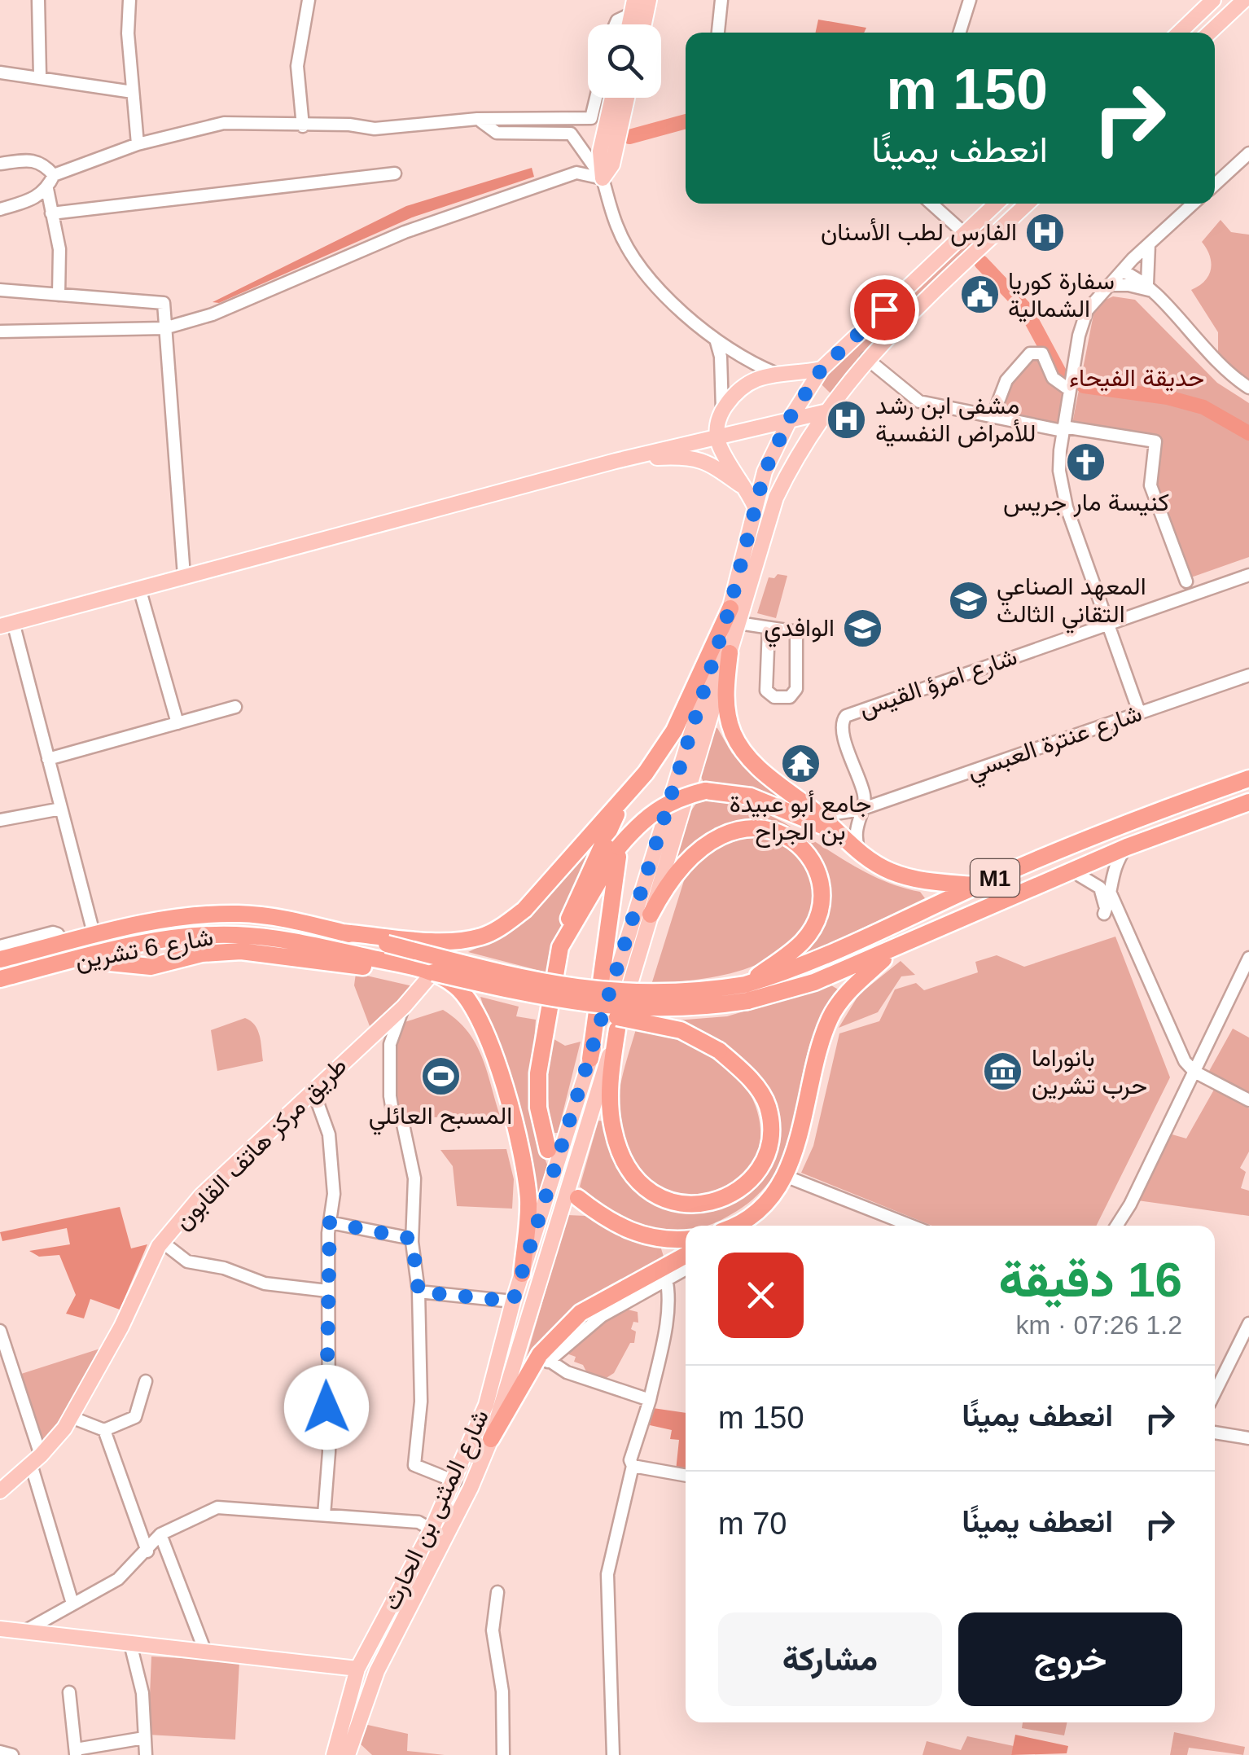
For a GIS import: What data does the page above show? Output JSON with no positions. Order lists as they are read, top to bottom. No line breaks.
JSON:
{"streets":{"highway":["M1","شارع 6 تشرين"],"main road":["طريق مركز هاتف القابون","شارع المثنى بن الحارث"],"street":["شارع امرؤ القيس","شارع عنترة العبسي"]},"crossings":[["شارع امرؤ القيس","شارع عنترة العبسي"],["M1","شارع 6 تشرين"],["شارع 6 تشرين","طريق مركز هاتف القابون"]],"parks":["حديقة الفيحاء"],"places":{"hospital":["الفارس لطب الأسنان","مشفى ابن رشد للأمراض النفسية"],"public building":["سفارة كوريا الشمالية"],"church":["كنيسة مار جريس"],"school or university":["المعهد الصناعي التقاني الثالث","الوافدي"],"temple":["جامع أبو عبيدة بن الجراح"],"museum":["بانوراما حرب تشرين"],"sports":["المسبح العائلي"]},"page":{"turn":["150 m","انعطف يمينًا"],"heading":["16 دقيقة","1.2 km · 07:26"],"list":[{"name":"انعطف يمينًا","value":"150 m"},{"name":"انعطف يمينًا","value":"70 m"}],"buttons":["خروج","مشاركة"]}}
